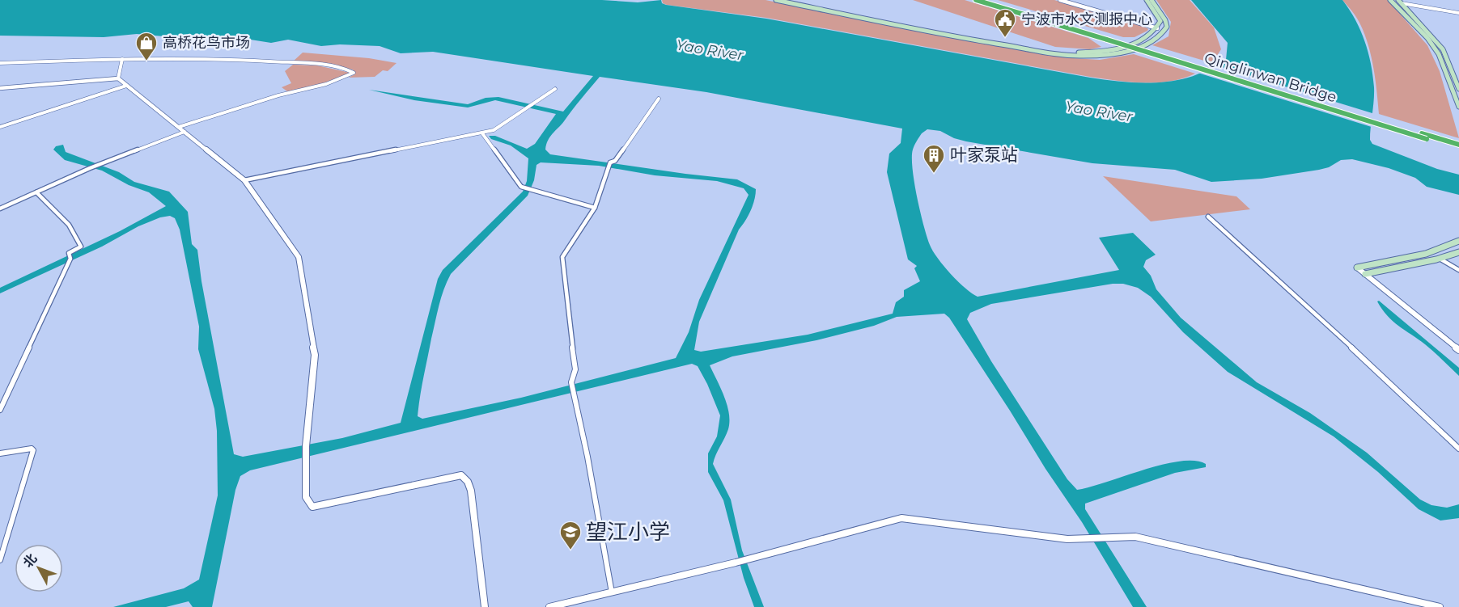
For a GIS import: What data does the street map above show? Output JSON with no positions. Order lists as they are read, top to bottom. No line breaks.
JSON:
{"streets":{"highway":["Qinglinwan Bridge"]},"water":["Yao River"],"places":{"public building":["宁波市水文测报中心"],"shop":["高桥花鸟市场"],"building":["叶家泵站"],"school or university":["望江小学"]},"north":"top left"}
